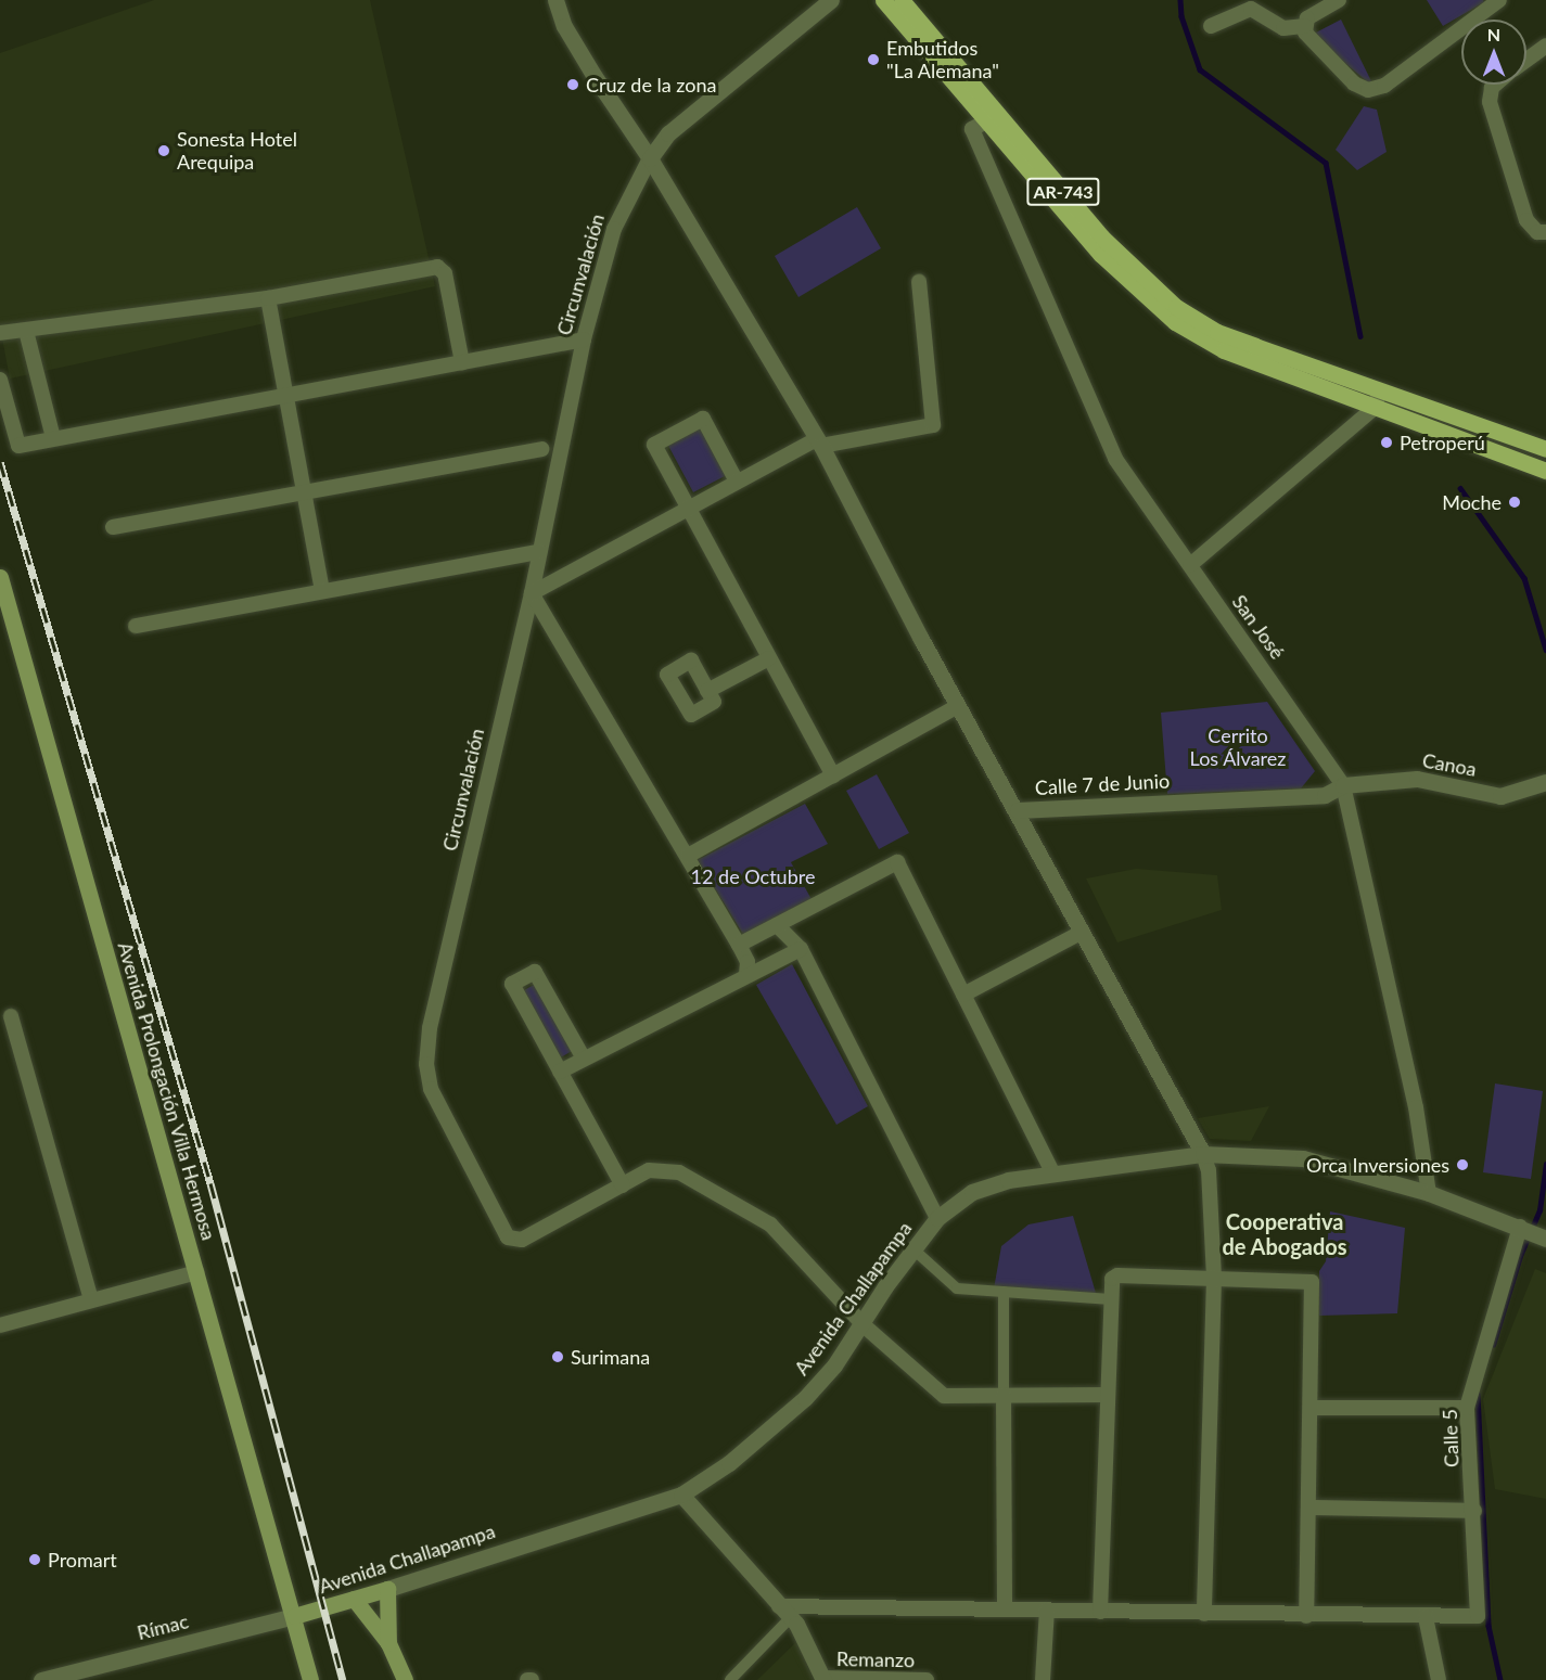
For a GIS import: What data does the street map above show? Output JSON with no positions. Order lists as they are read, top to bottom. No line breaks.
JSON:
{"streets":{"main road":["AR-743","Avenida Prolongación Villa Hermosa","Avenida Challapampa"],"street":["Circunvalación","San José","Canoa","Calle 7 de Junio","Calle 5","Rímac","Remanzo"]},"crossings":[["AR-743","San José"],["Circunvalación","Avenida Challapampa"],["San José","Canoa"],["San José","Calle 7 de Junio"],["San José","Avenida Challapampa"],["Canoa","Calle 7 de Junio"],["Avenida Prolongación Villa Hermosa","Avenida Challapampa"],["Avenida Prolongación Villa Hermosa","Rímac"],["Avenida Challapampa","Calle 5"],["Avenida Challapampa","Rímac"]],"districts":["Cooperativa de Abogados"],"parks":["Cerrito Los Álvarez","12 de Octubre"],"places":["Embutidos \"La Alemana\"","Cruz de la zona","Sonesta Hotel Arequipa","Petroperú","Moche","Orca Inversiones","Surimana","Promart"],"north":"top"}
